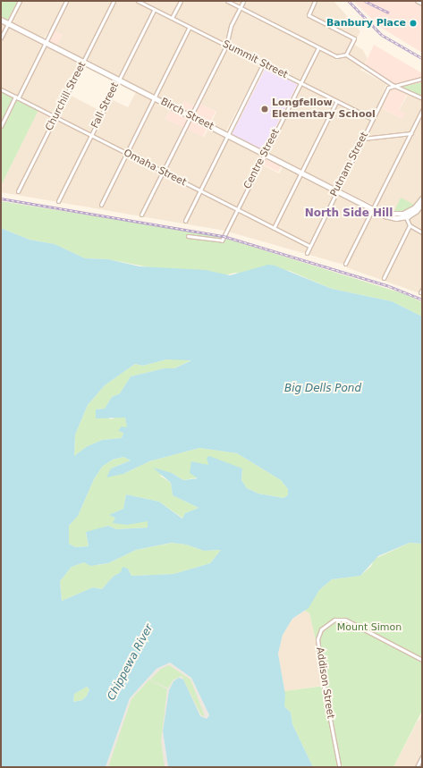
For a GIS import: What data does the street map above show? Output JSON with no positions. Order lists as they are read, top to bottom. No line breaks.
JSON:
{"streets":{"main road":["Birch Street"],"street":["Summit Street","Churchill Street","Fall Street","Centre Street","Putnam Street","Omaha Street","Addison Street"]},"crossings":[["Summit Street","Fall Street"],["Summit Street","Centre Street"],["Summit Street","Putnam Street"],["Churchill Street","Birch Street"],["Churchill Street","Omaha Street"],["Fall Street","Birch Street"],["Fall Street","Omaha Street"],["Birch Street","Centre Street"],["Birch Street","Putnam Street"],["Centre Street","Omaha Street"],["Putnam Street","Omaha Street"]],"districts":["North Side Hill"],"water":["Big Dells Pond","Chippewa River"],"parks":["Mount Simon"],"places":["Banbury Place","Longfellow Elementary School"]}
